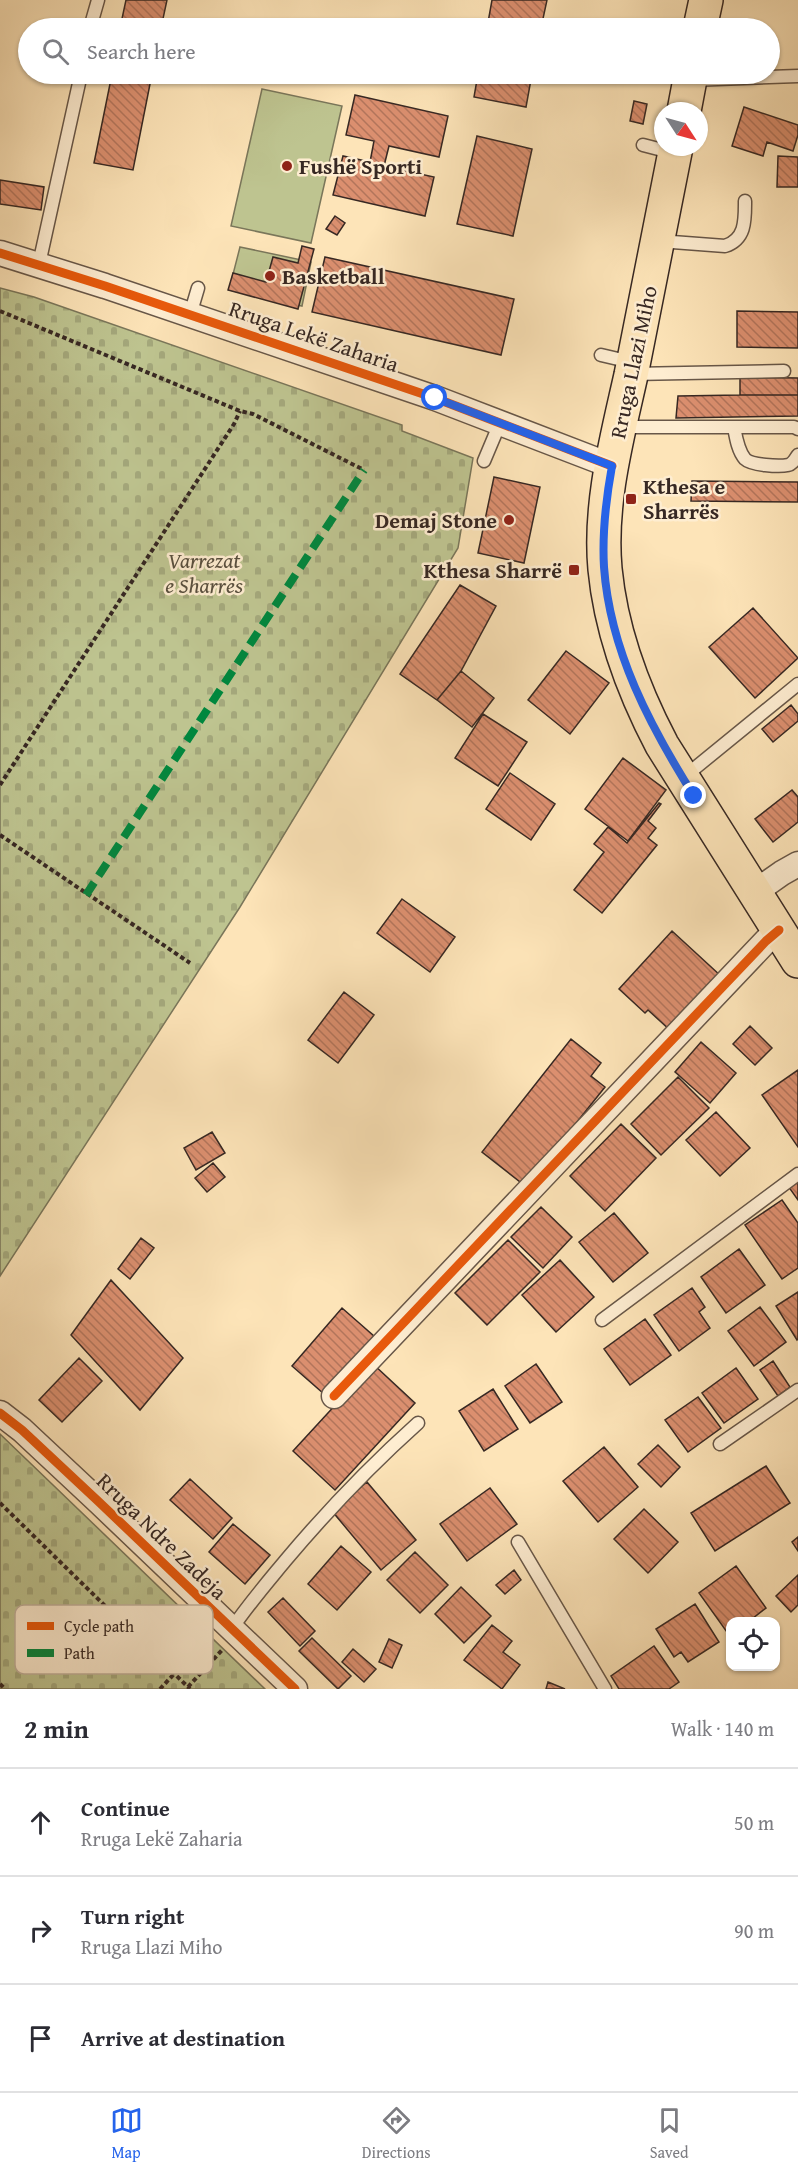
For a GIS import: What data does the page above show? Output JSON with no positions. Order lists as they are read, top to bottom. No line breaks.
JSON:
{"streets":{"main road":["Rruga Llazi Miho"],"street":["Rruga Lekë Zaharia","Rruga Ndre Zadeja"]},"crossings":[["Rruga Lekë Zaharia","Rruga Llazi Miho"]],"parks":["Varrezat e Sharrës"],"places":{"other":["Fushë Sporti","Basketball","Demaj Stone"],"transit":["Kthesa e Sharrës","Kthesa Sharrë"]},"legend":["Cycle path","Path"],"north":"bottom right","page":{"search":"Search here","heading":["2 min","Walk · 140 m"],"list":[["Continue","Rruga Lekë Zaharia","50 m"],["Turn right","Rruga Llazi Miho","90 m"],"Arrive at destination"],"nav":["Map","Directions","Saved"]}}
